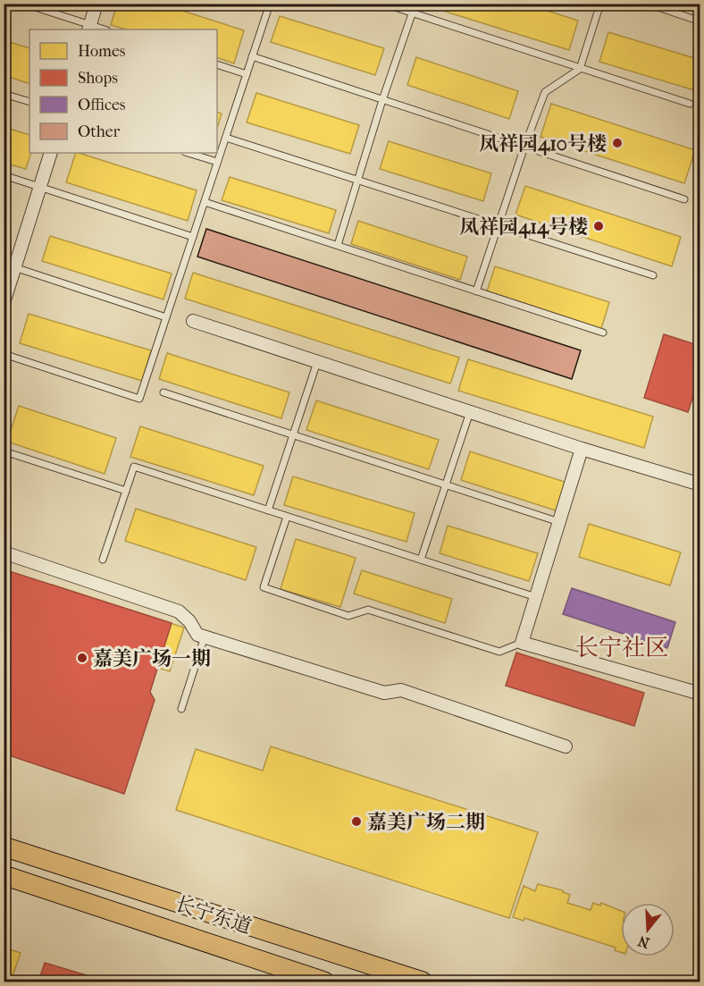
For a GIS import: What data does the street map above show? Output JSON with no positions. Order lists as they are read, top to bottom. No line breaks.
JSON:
{"streets":{"main road":["长宁东道"]},"districts":["长宁社区"],"places":["凤祥园410号楼","凤祥园414号楼","嘉美广场一期","嘉美广场二期"],"legend":["Homes","Shops","Offices","Other"],"north":"bottom"}
